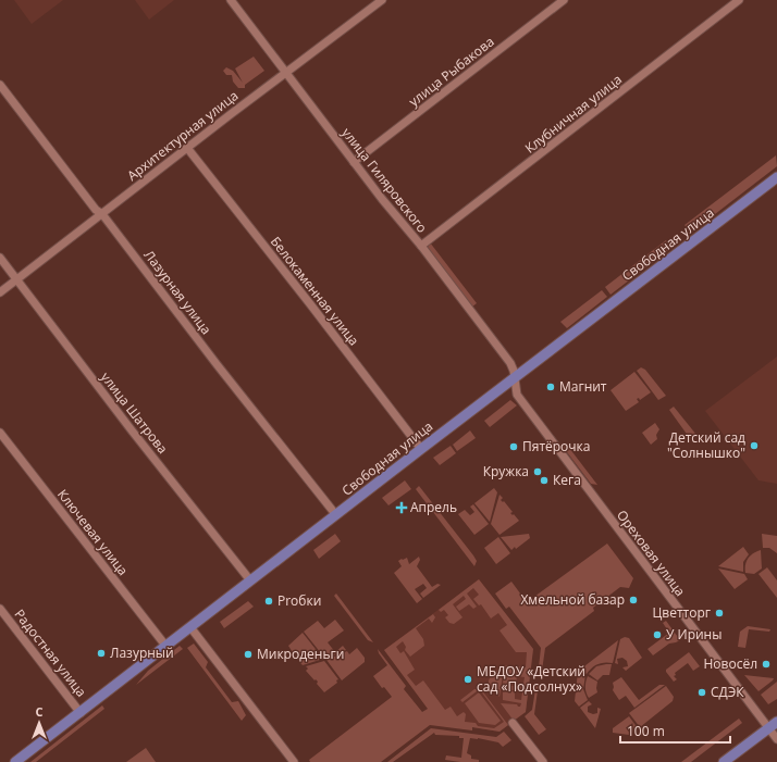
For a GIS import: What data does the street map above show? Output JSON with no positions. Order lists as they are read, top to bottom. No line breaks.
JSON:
{"streets":{"main road":["Свободная улица"],"street":["улица Рыбакова","Клубничная улица","Архитектурная улица","улица Гиляровского","Белокаменная улица","Лазурная улица","улица Шатрова","Ключевая улица","Ореховая улица","Радостная улица"]},"crossings":[["улица Рыбакова","улица Гиляровского"],["Клубничная улица","улица Гиляровского"],["Архитектурная улица","улица Гиляровского"],["Архитектурная улица","Белокаменная улица"],["Архитектурная улица","Лазурная улица"],["Архитектурная улица","улица Шатрова"],["улица Гиляровского","Свободная улица"],["улица Гиляровского","Ореховая улица"],["Свободная улица","Белокаменная улица"],["Свободная улица","Лазурная улица"],["Свободная улица","улица Шатрова"],["Свободная улица","Ключевая улица"],["Свободная улица","Ореховая улица"],["Свободная улица","Радостная улица"]],"places":{"other":["Магнит","Детский сад \"Солнышко\"","Пятёрочка","Кружка","Кега","Хмельной базар","Proбки","Цветторг","У Ирины","Лазурный","Микроденьги","Новосёл","МБДОУ «Детский сад «Подсолнух»","СДЭК"],"health":["Апрель"]},"scale_bar":"100 m","north":"top"}
